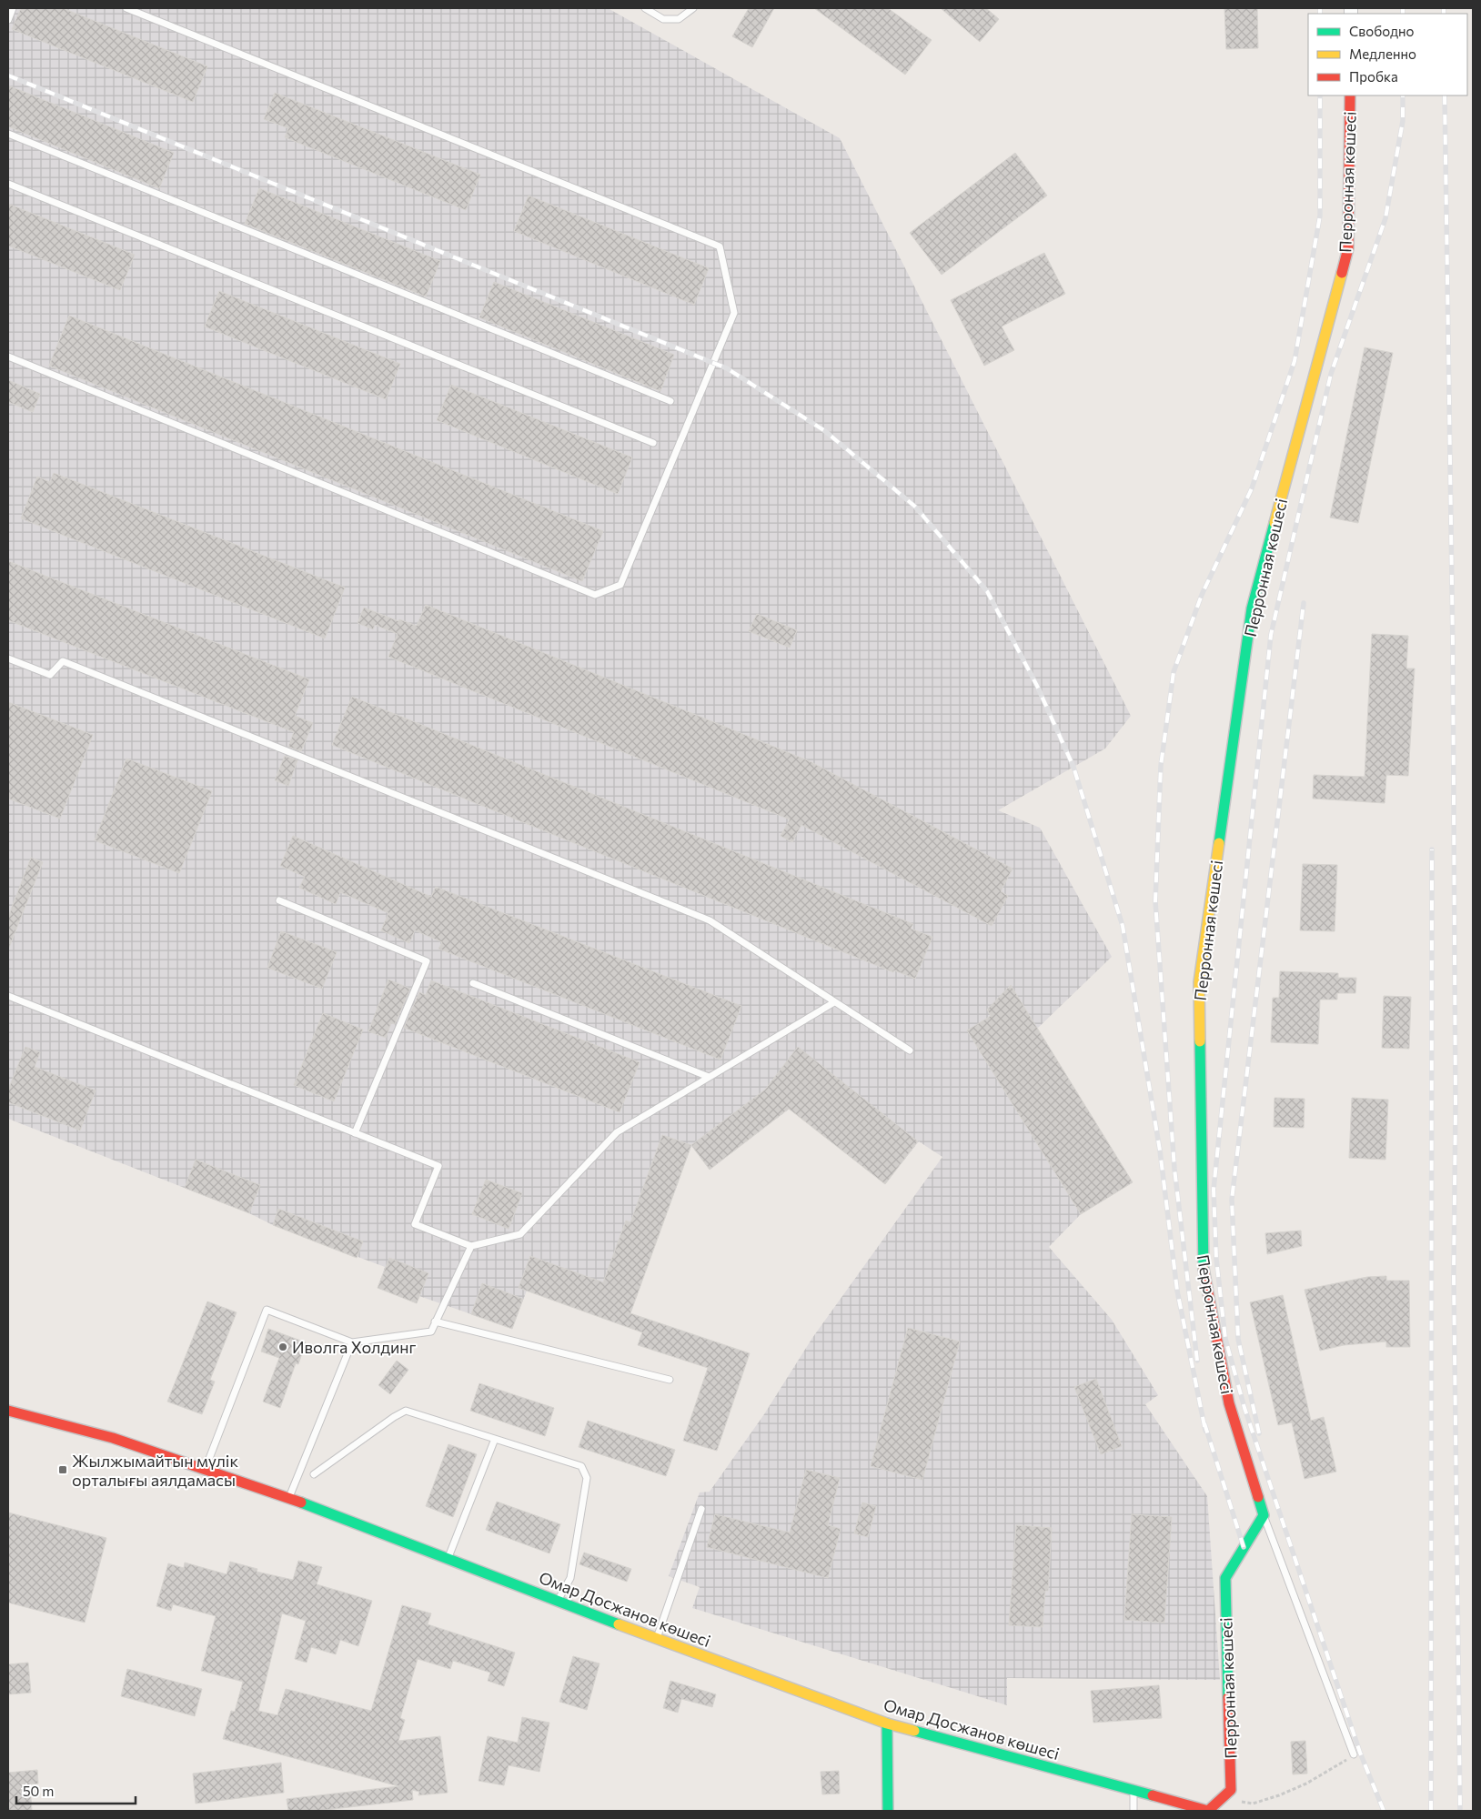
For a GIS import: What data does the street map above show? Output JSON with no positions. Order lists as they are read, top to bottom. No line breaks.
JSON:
{"streets":{"street":["Перронная көшесі","Омар Досжанов көшесі"]},"crossings":[["Перронная көшесі","Омар Досжанов көшесі"]],"places":{"other":["Иволга Холдинг"],"transit":["Жылжымайтын мүлік орталығы аялдамасы"]},"legend":["Свободно","Медленно","Пробка"],"scale_bar":"50 m"}
